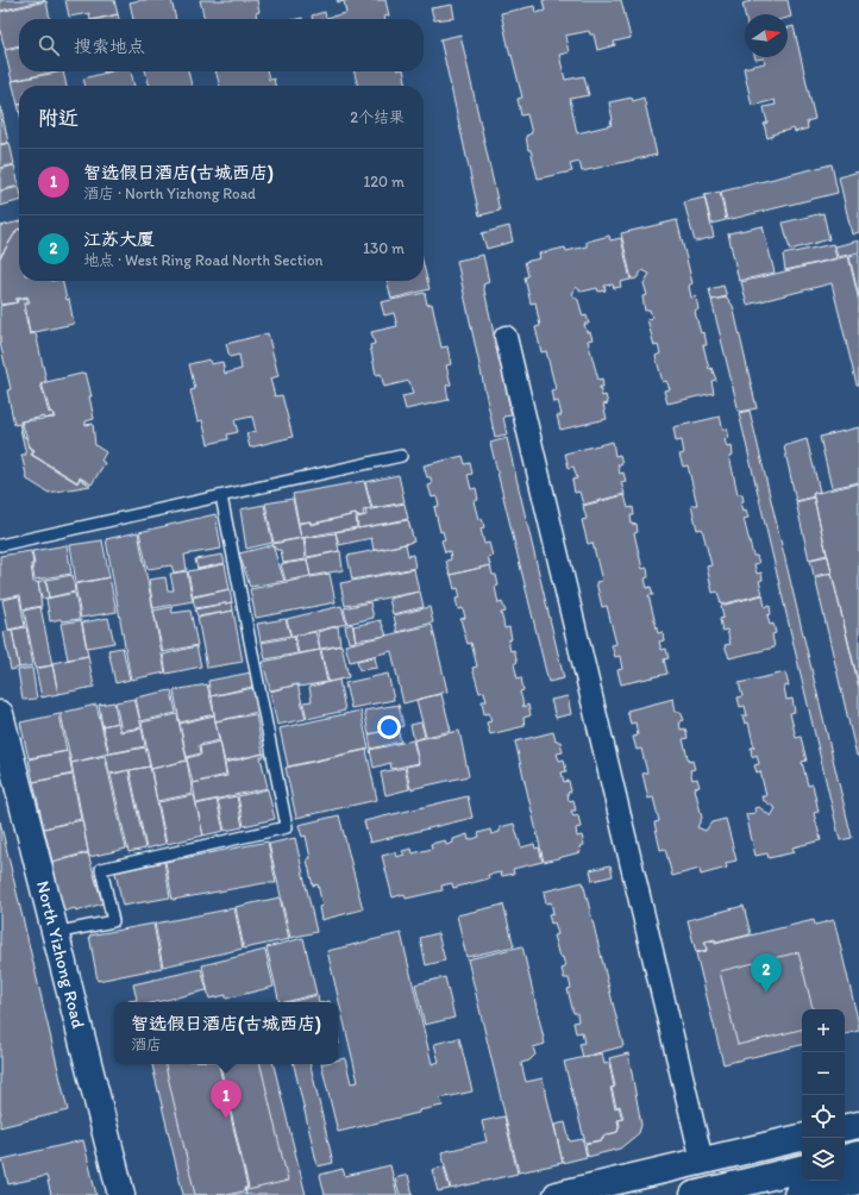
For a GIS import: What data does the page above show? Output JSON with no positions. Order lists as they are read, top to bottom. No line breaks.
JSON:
{"streets":{"street":["North Yizhong Road"]},"north":"right","page":{"search":"搜索地点","heading":["附近","2个结果"],"list":[{"mark":"1","name":"智选假日酒店(古城西店)","note":"酒店 · North Yizhong Road","value":"120 m"},{"mark":"2","name":"江苏大厦","note":"地点 · West Ring Road North Section","value":"130 m"}],"pins":["2","1"],"popup":["智选假日酒店(古城西店)","酒店"],"map_buttons":["+","−"]}}
